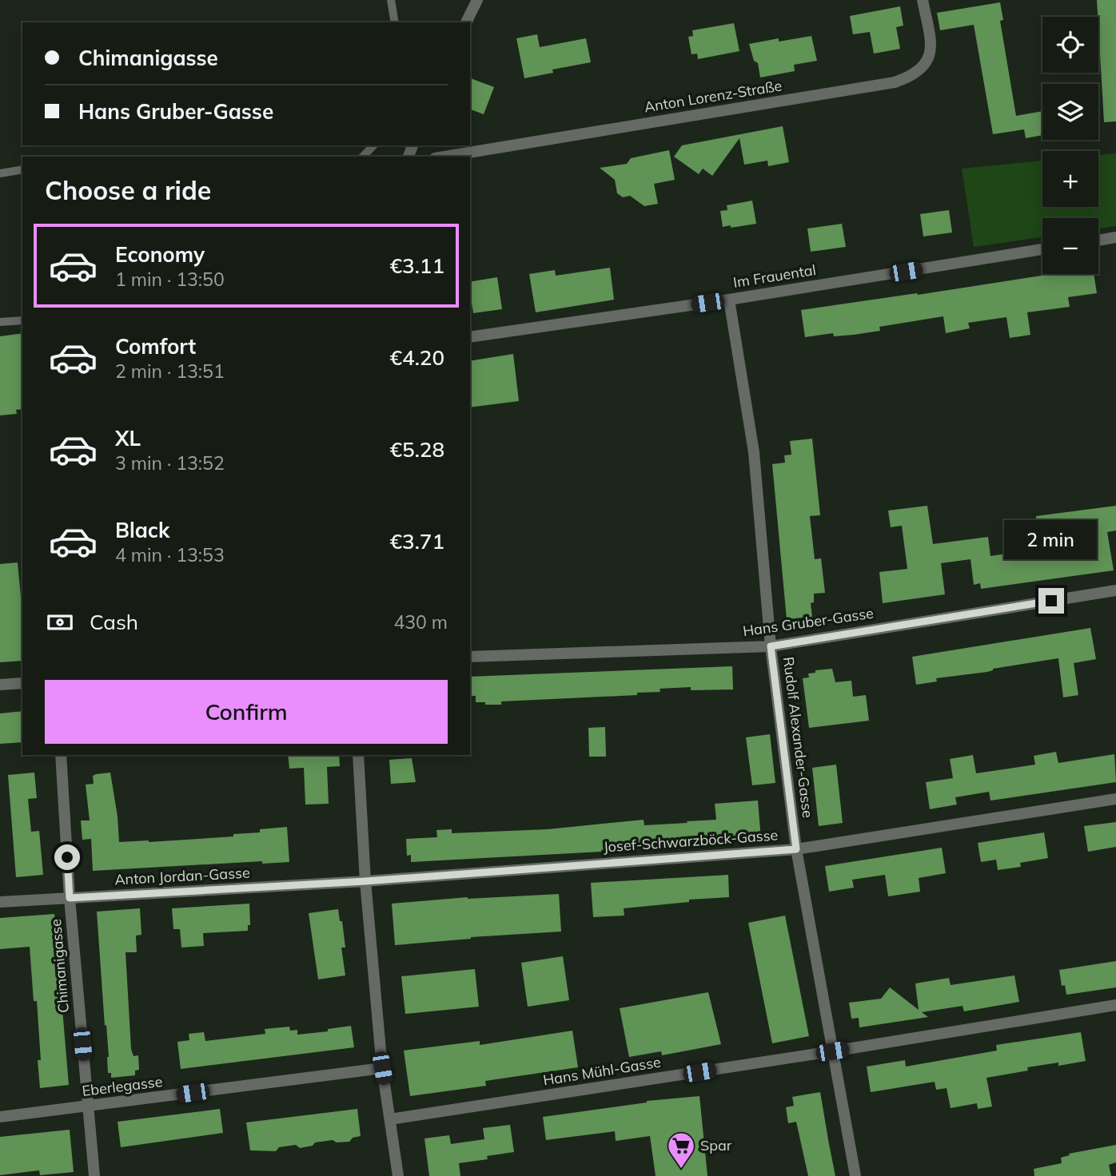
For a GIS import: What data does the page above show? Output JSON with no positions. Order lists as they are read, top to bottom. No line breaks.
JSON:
{"streets":{"street":["Anton Lorenz-Straße","Im Frauental","Hans Gruber-Gasse","Rudolf Alexander-Gasse","Josef-Schwarzböck-Gasse","Anton Jordan-Gasse","Chimanigasse","Hans Mühl-Gasse","Eberlegasse"]},"crossings":[["Im Frauental","Rudolf Alexander-Gasse"],["Hans Gruber-Gasse","Rudolf Alexander-Gasse"],["Rudolf Alexander-Gasse","Josef-Schwarzböck-Gasse"],["Rudolf Alexander-Gasse","Hans Mühl-Gasse"],["Josef-Schwarzböck-Gasse","Anton Jordan-Gasse"],["Anton Jordan-Gasse","Chimanigasse"],["Chimanigasse","Eberlegasse"]],"places":{"supermarket":["Spar"]},"page":{"map_buttons":["+","−"],"banner":["Chimanigasse","Hans Gruber-Gasse"],"heading":"Choose a ride","list":[{"name":"Economy","note":"1 min · 13:50","value":"€3.11"},{"name":"Comfort","note":"2 min · 13:51","value":"€4.20"},{"name":"XL","note":"3 min · 13:52","value":"€5.28"},{"name":"Black","note":"4 min · 13:53","value":"€3.71"}],"bubble":"2 min","pay":["Cash","430 m"],"buttons":"Confirm"}}
